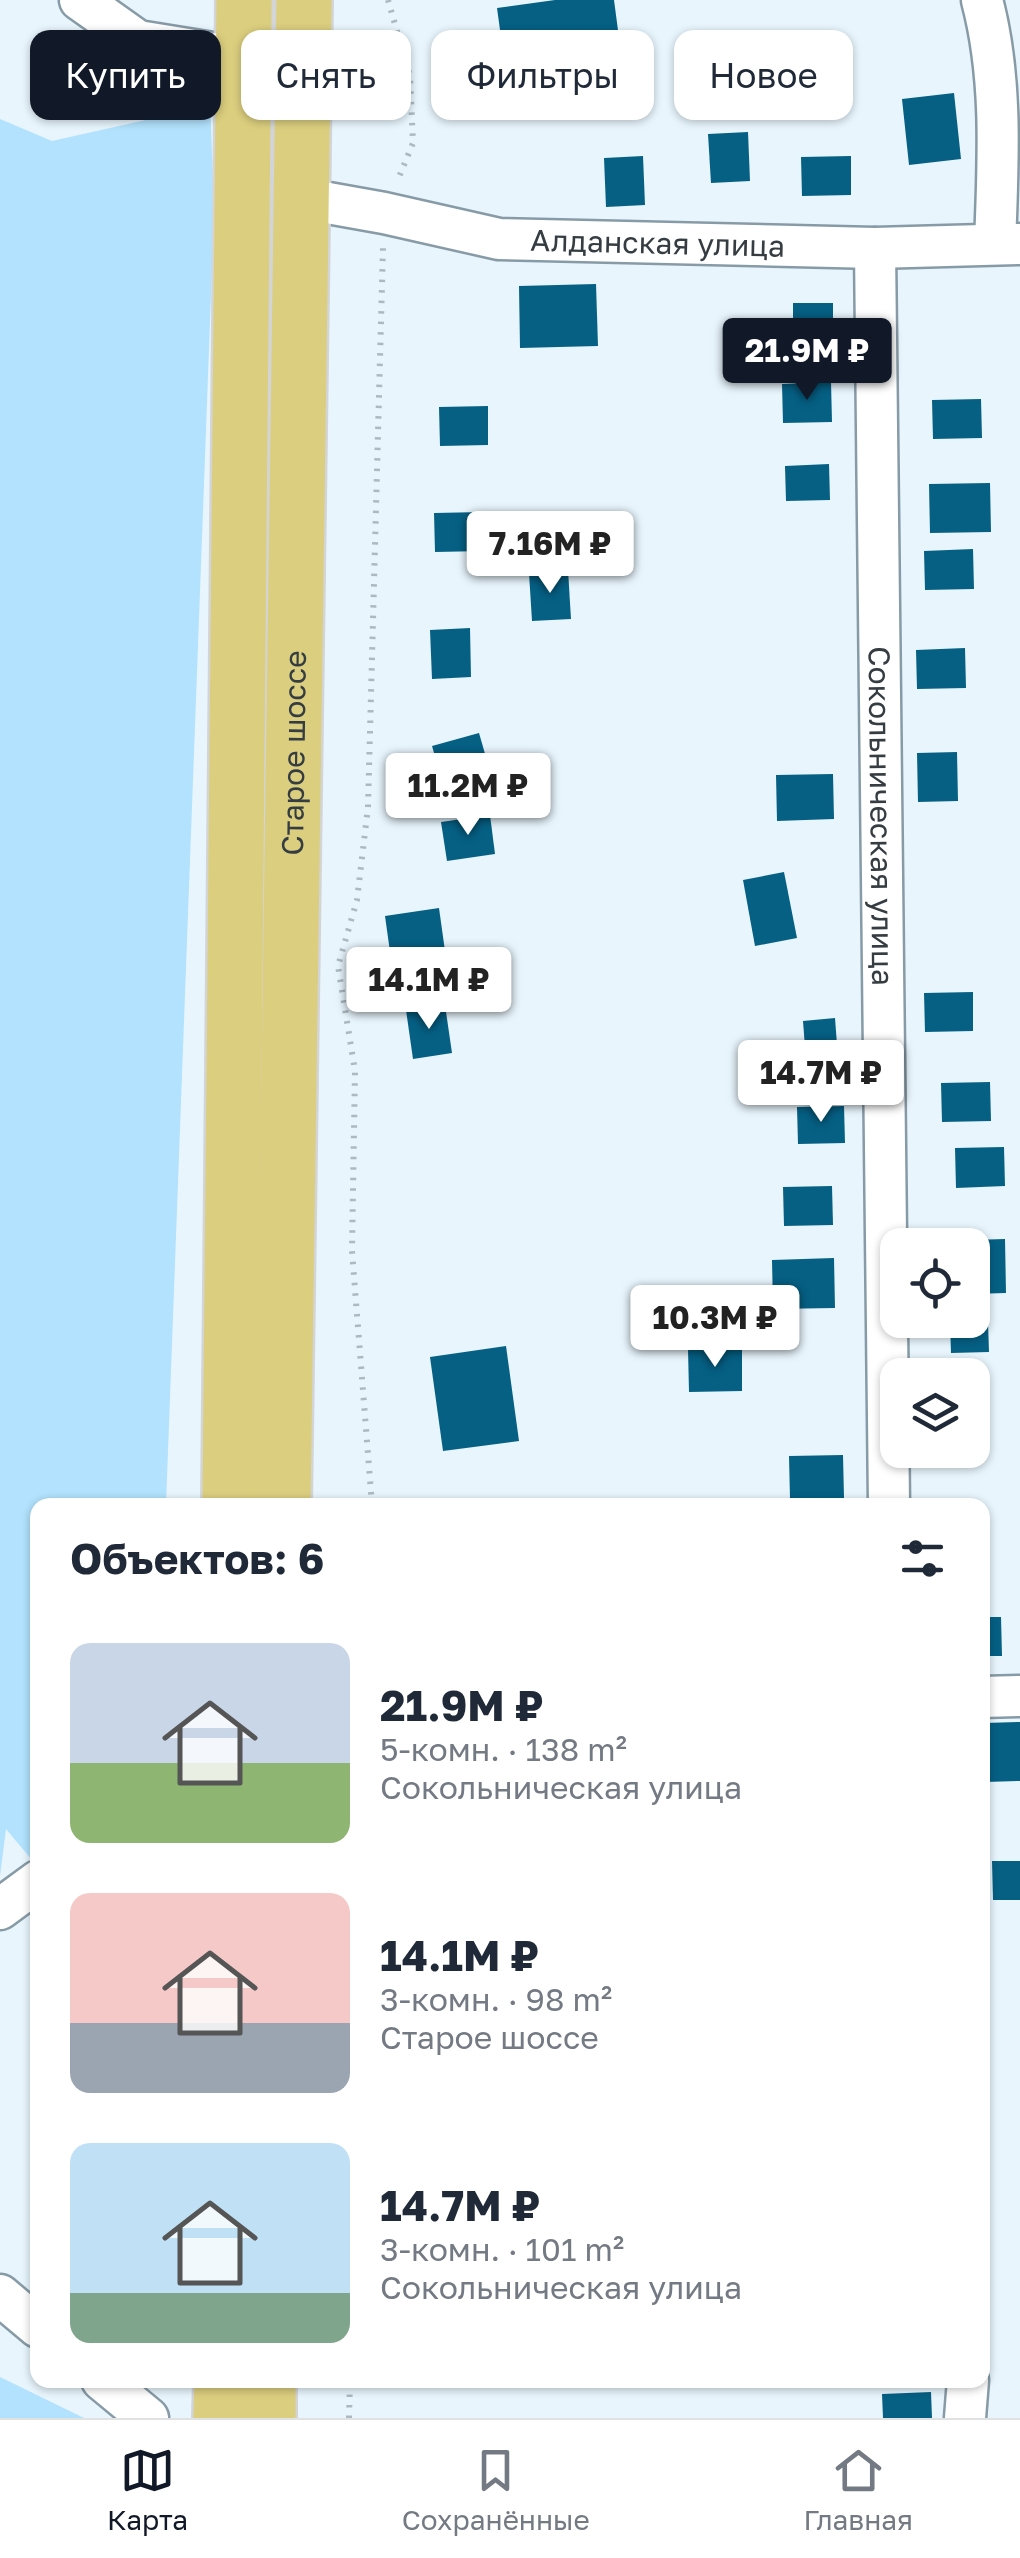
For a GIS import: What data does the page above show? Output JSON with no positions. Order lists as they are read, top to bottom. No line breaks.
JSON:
{"streets":{"highway":["Старое шоссе"],"street":["Алданская улица","Сокольническая улица"]},"crossings":[["Алданская улица","Старое шоссе"],["Алданская улица","Сокольническая улица"]],"page":{"chip":["Купить","Снять","Фильтры","Новое"],"price":["21.9M ₽","7.16M ₽","11.2M ₽","14.1M ₽","14.7M ₽","10.3M ₽"],"heading":"Объектов: 6","list":[{"name":"21.9M ₽","note":"5-комн. · 138 m² · Сокольническая улица"},{"name":"14.1M ₽","note":"3-комн. · 98 m² · Старое шоссе"},{"name":"14.7M ₽","note":"3-комн. · 101 m² · Сокольническая улица"}],"tabs":["Карта","Сохранённые","Главная"]}}
